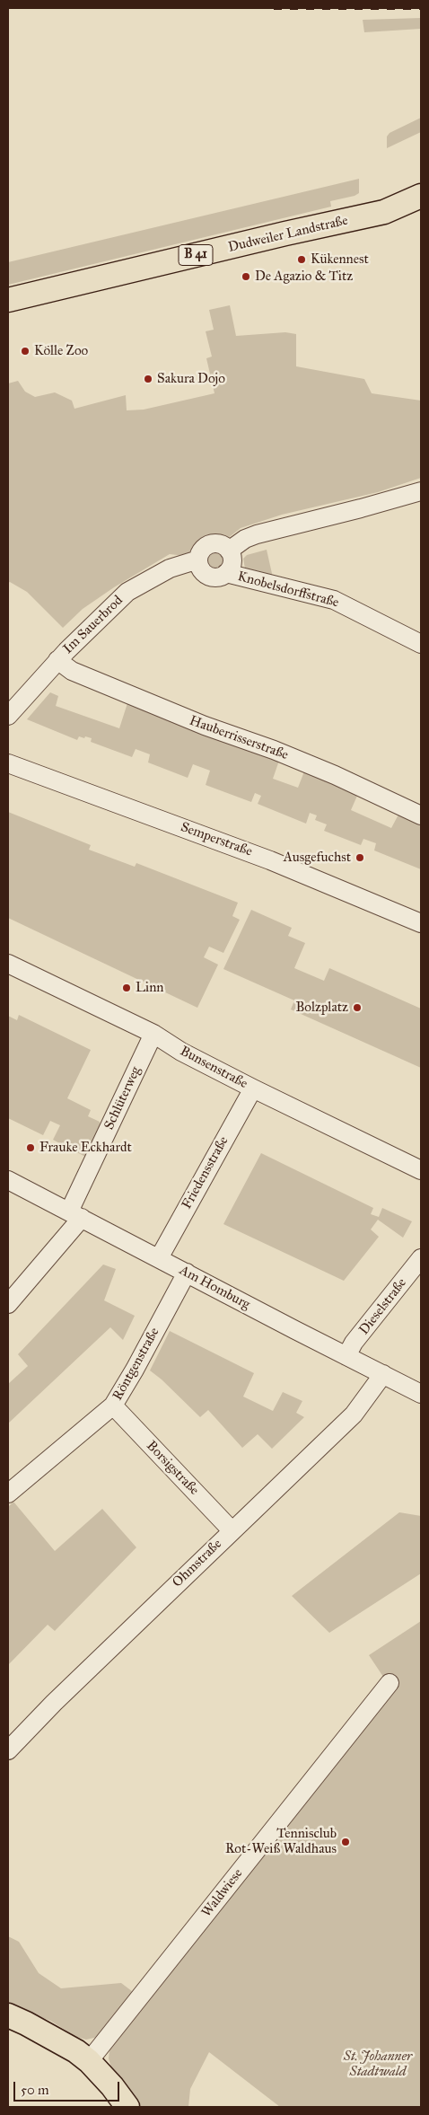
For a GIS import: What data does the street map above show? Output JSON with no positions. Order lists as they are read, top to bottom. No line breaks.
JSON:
{"streets":{"main road":["Dudweiler Landstraße","B 41"],"street":["Knobelsdorffstraße","Im Sauerbrod","Hauberrisserstraße","Semperstraße","Bunsenstraße","Schlüterweg","Friedensstraße","Am Homburg","Dieselstraße","Röntgenstraße","Borsigstraße","Ohmstraße","Waldwiese"]},"crossings":[["Knobelsdorffstraße","Im Sauerbrod"],["Im Sauerbrod","Hauberrisserstraße"],["Bunsenstraße","Schlüterweg"],["Bunsenstraße","Friedensstraße"],["Schlüterweg","Am Homburg"],["Friedensstraße","Am Homburg"],["Am Homburg","Dieselstraße"],["Am Homburg","Röntgenstraße"],["Am Homburg","Ohmstraße"],["Röntgenstraße","Borsigstraße"],["Borsigstraße","Ohmstraße"]],"parks":["St. Johanner Stadtwald"],"places":["Kükennest","De Agazio & Titz","Kölle Zoo","Sakura Dojo","Ausgefuchst","Linn","Bolzplatz","Frauke Eckhardt","Tennisclub Rot-Weiß Waldhaus"],"scale_bar":"50 m"}
